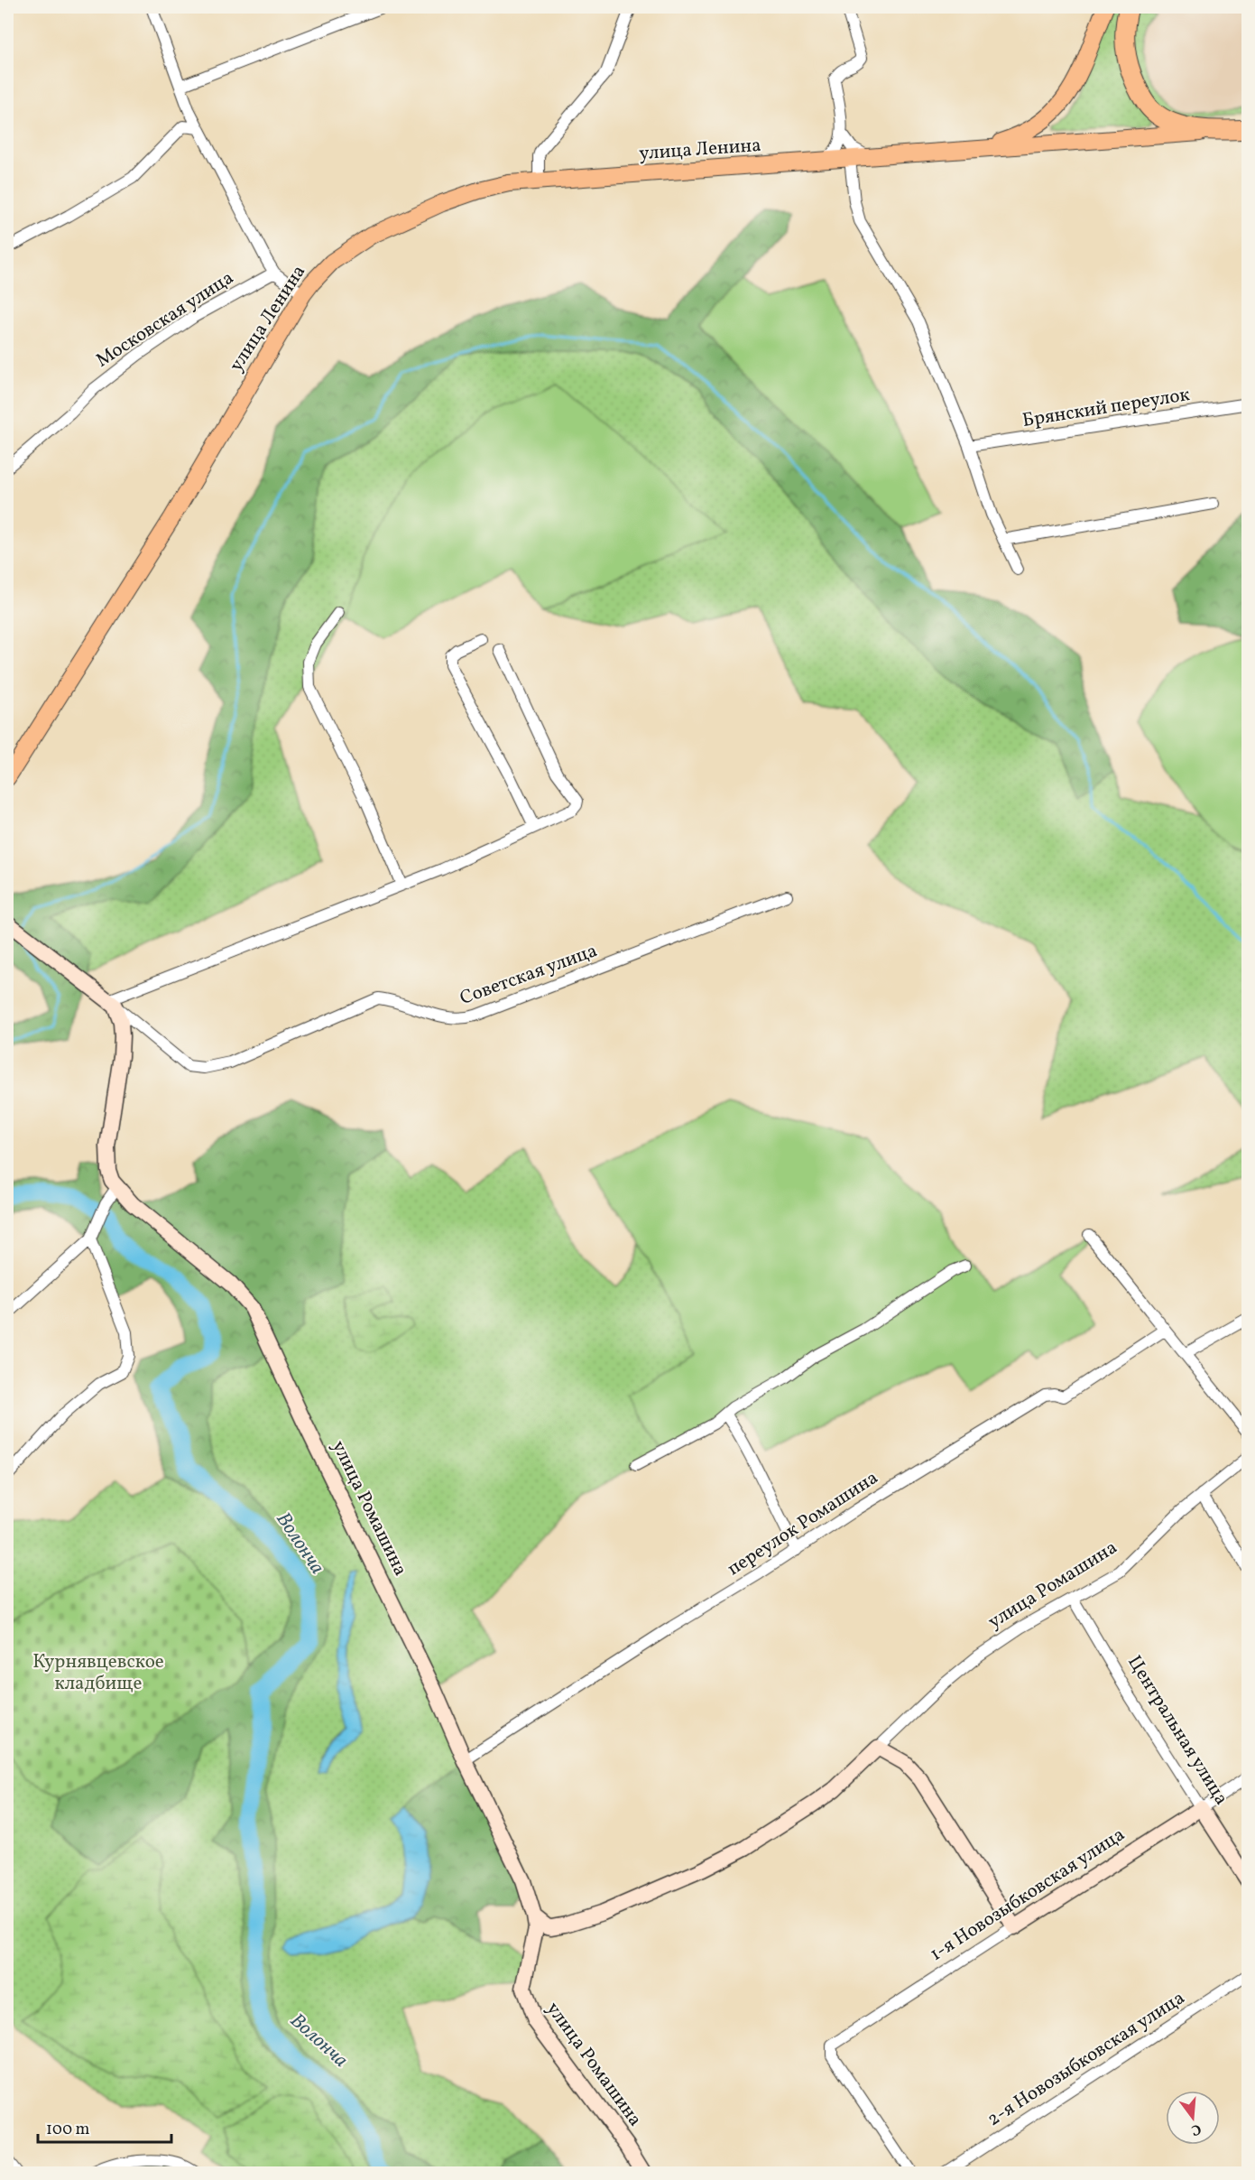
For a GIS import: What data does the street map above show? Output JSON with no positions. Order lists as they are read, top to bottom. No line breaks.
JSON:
{"streets":{"main road":["улица Ленина"],"street":["Московская улица","Брянский переулок","Советская улица","улица Ромашина","переулок Ромашина","Центральная улица","1-я Новозыбковская улица","2-я Новозыбковская улица"]},"crossings":[["Советская улица","улица Ромашина"],["улица Ромашина","переулок Ромашина"],["улица Ромашина","Центральная улица"],["Центральная улица","1-я Новозыбковская улица"]],"water":["Волонча"],"parks":["Курнявцевское кладбище"],"scale_bar":"100 m","north":"bottom"}
